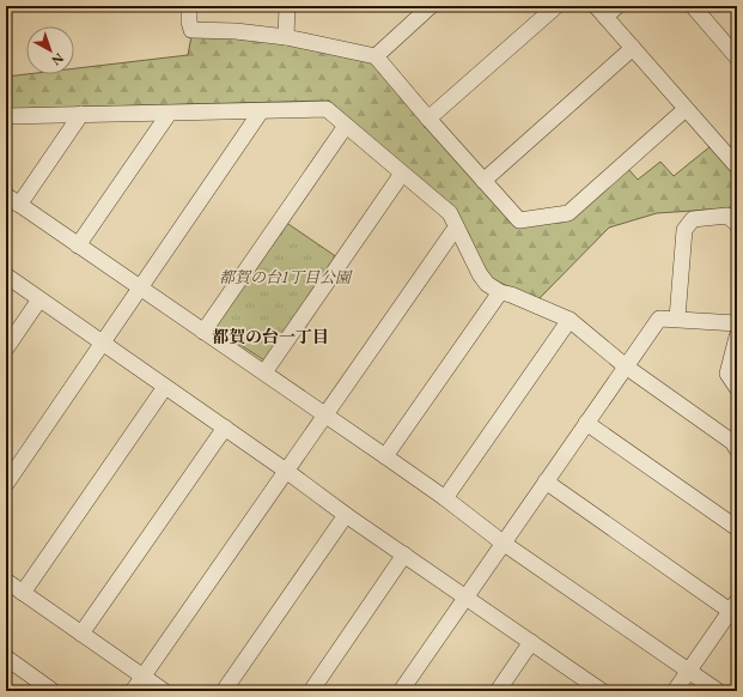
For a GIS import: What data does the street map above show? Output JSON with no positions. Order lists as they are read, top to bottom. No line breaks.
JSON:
{"districts":["都賀の台一丁目"],"parks":["都賀の台1丁目公園"],"north":"bottom right"}
